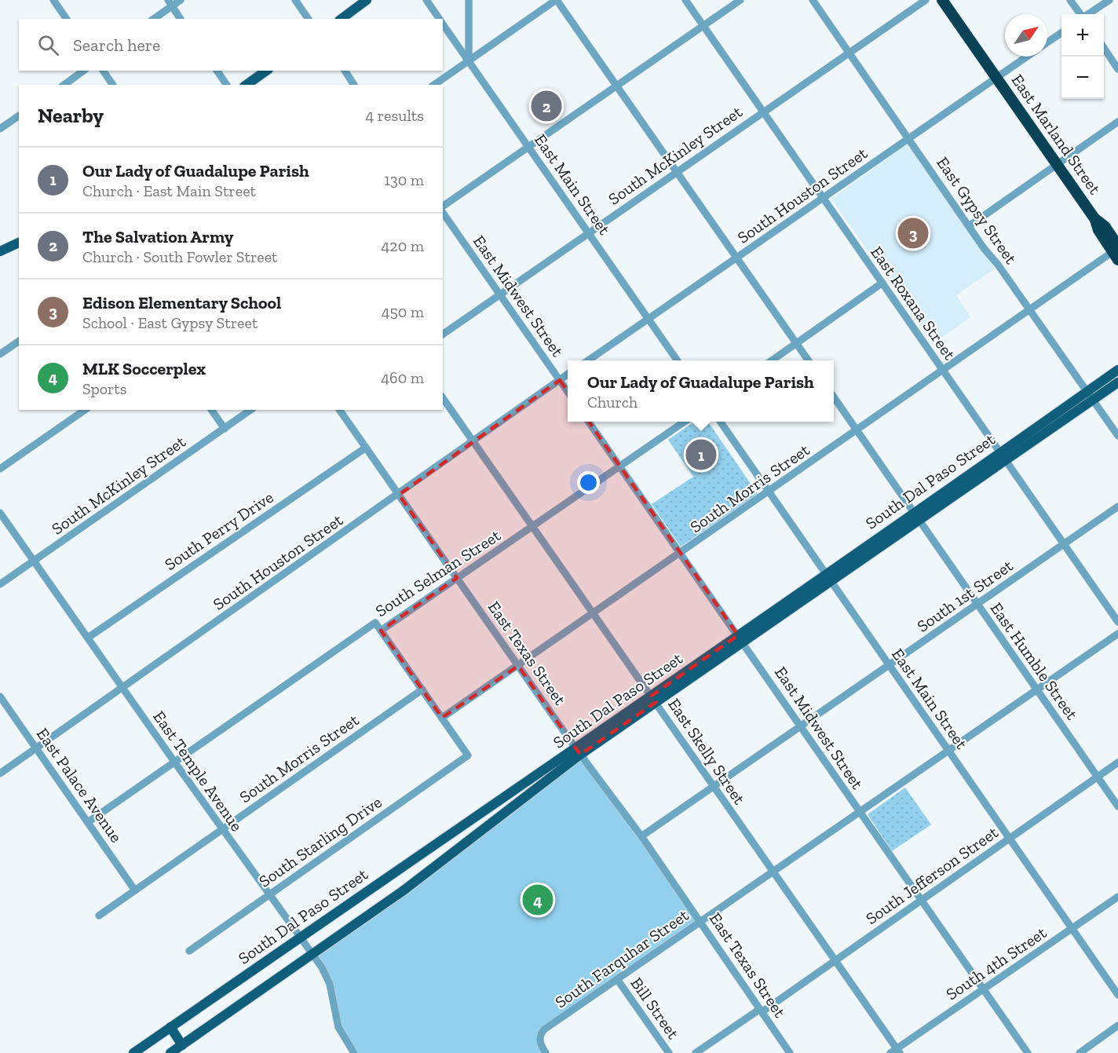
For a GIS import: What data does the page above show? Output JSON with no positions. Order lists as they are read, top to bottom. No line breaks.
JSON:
{"streets":{"highway":["East Marland Street"],"main road":["South Dal Paso Street"],"street":["South McKinley Street","East Main Street","South Houston Street","East Gypsy Street","East Midwest Street","East Roxana Street","South Morris Street","South Perry Drive","South Selman Street","South 1st Street","East Texas Street","East Humble Street","East Skelly Street","East Temple Avenue","East Palace Avenue","South Starling Drive","South Jefferson Street","South Farquhar Street","South 4th Street","Bill Street"]},"crossings":[["East Marland Street","South Houston Street"],["East Marland Street","South Morris Street"],["South McKinley Street","East Main Street"],["South McKinley Street","East Gypsy Street"],["South McKinley Street","East Midwest Street"],["South McKinley Street","East Roxana Street"],["South McKinley Street","East Temple Avenue"],["East Main Street","South Houston Street"],["East Main Street","South Dal Paso Street"],["East Main Street","South Morris Street"],["East Main Street","South 1st Street"],["East Main Street","South Jefferson Street"],["East Main Street","South Farquhar Street"],["East Main Street","South 4th Street"],["South Houston Street","East Gypsy Street"],["South Houston Street","East Midwest Street"],["South Houston Street","East Roxana Street"],["South Houston Street","East Texas Street"],["South Houston Street","East Skelly Street"],["South Houston Street","East Temple Avenue"],["South Houston Street","East Palace Avenue"],["East Gypsy Street","South Dal Paso Street"],["East Gypsy Street","South Morris Street"],["East Midwest Street","South Dal Paso Street"],["East Midwest Street","South Morris Street"],["East Midwest Street","South Selman Street"],["East Midwest Street","South 1st Street"],["East Midwest Street","South Jefferson Street"],["East Midwest Street","South Farquhar Street"],["East Midwest Street","South 4th Street"],["East Roxana Street","South Dal Paso Street"],["East Roxana Street","South Morris Street"],["East Roxana Street","South 1st Street"],["South Dal Paso Street","East Texas Street"],["South Dal Paso Street","East Humble Street"],["South Dal Paso Street","East Skelly Street"],["South Dal Paso Street","East Temple Avenue"],["South Morris Street","East Texas Street"],["South Morris Street","East Humble Street"],["South Morris Street","East Skelly Street"],["South Morris Street","East Temple Avenue"],["South Morris Street","East Palace Avenue"],["South Morris Street","South Starling Drive"],["South Perry Drive","East Texas Street"],["South Perry Drive","East Temple Avenue"],["South Selman Street","East Texas Street"],["South Selman Street","East Skelly Street"],["South Selman Street","East Temple Avenue"],["South Selman Street","East Palace Avenue"],["South 1st Street","East Texas Street"],["South 1st Street","East Humble Street"],["South 1st Street","East Skelly Street"],["East Texas Street","South Jefferson Street"],["East Texas Street","South Farquhar Street"],["East Humble Street","South Jefferson Street"],["East Humble Street","South Farquhar Street"],["East Skelly Street","South Jefferson Street"],["East Skelly Street","South Farquhar Street"],["East Skelly Street","South 4th Street"],["East Temple Avenue","South Starling Drive"],["South Farquhar Street","Bill Street"]],"north":"top right","page":{"map_buttons":["+","−"],"search":"Search here","heading":["Nearby","4 results"],"pins":["2","3","1","4"],"list":[{"mark":"1","name":"Our Lady of Guadalupe Parish","note":"Church · East Main Street","value":"130 m"},{"mark":"2","name":"The Salvation Army","note":"Church · South Fowler Street","value":"420 m"},{"mark":"3","name":"Edison Elementary School","note":"School · East Gypsy Street","value":"450 m"},{"mark":"4","name":"MLK Soccerplex","note":"Sports","value":"460 m"}],"popup":["Our Lady of Guadalupe Parish","Church"]}}
